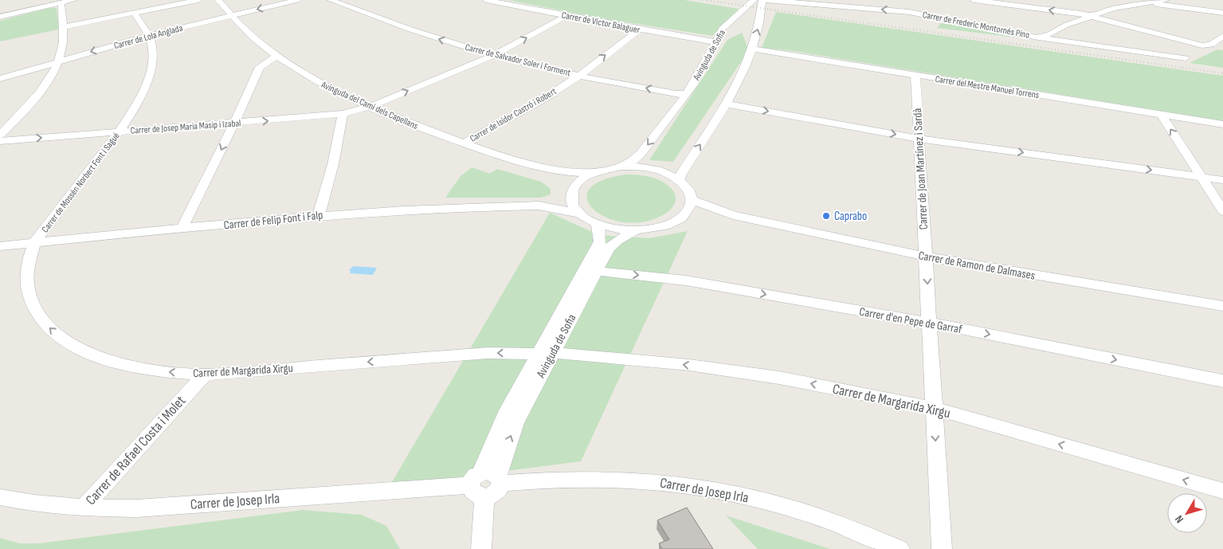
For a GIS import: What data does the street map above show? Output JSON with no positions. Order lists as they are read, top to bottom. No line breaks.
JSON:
{"streets":{"street":["Carrer de Víctor Balaguer","Carrer de Frederic Montornés Pino","Carrer de Lola Anglada","Avinguda de Sofia","Carrer de Salvador Soler i Forment","Carrer del Mestre Manuel Torrens","Avinguda del Camí dels Capellans","Carrer de Isidor Castró i Robert","Carrer de Josep Maria Masip i Izabal","Carrer de Joan Martínez i Sardà","Carrer de Mossèn Norbert Font i Sagué","Carrer de Felip Font i Falp","Carrer de Ramon de Dalmases","Carrer d'en Pepe de Garraf","Carrer de Margarida Xirgu","Carrer de Rafael Costa i Molet","Carrer de Josep Irla"]},"crossings":[["Carrer de Víctor Balaguer","Avinguda de Sofia"],["Carrer de Víctor Balaguer","Carrer de Isidor Castró i Robert"],["Carrer de Víctor Balaguer","Carrer de Josep Maria Masip i Izabal"],["Carrer de Lola Anglada","Avinguda del Camí dels Capellans"],["Carrer de Lola Anglada","Carrer de Mossèn Norbert Font i Sagué"],["Avinguda de Sofia","Carrer de Salvador Soler i Forment"],["Avinguda de Sofia","Carrer de Felip Font i Falp"],["Avinguda de Sofia","Carrer de Ramon de Dalmases"],["Avinguda de Sofia","Carrer d'en Pepe de Garraf"],["Avinguda de Sofia","Carrer de Margarida Xirgu"],["Avinguda de Sofia","Carrer de Josep Irla"],["Carrer de Salvador Soler i Forment","Carrer de Isidor Castró i Robert"],["Carrer de Salvador Soler i Forment","Carrer de Josep Maria Masip i Izabal"],["Carrer del Mestre Manuel Torrens","Carrer de Joan Martínez i Sardà"],["Avinguda del Camí dels Capellans","Carrer de Isidor Castró i Robert"],["Avinguda del Camí dels Capellans","Carrer de Josep Maria Masip i Izabal"],["Avinguda del Camí dels Capellans","Carrer de Felip Font i Falp"],["Carrer de Josep Maria Masip i Izabal","Carrer de Mossèn Norbert Font i Sagué"],["Carrer de Joan Martínez i Sardà","Carrer de Ramon de Dalmases"],["Carrer de Joan Martínez i Sardà","Carrer d'en Pepe de Garraf"],["Carrer de Joan Martínez i Sardà","Carrer de Margarida Xirgu"],["Carrer de Mossèn Norbert Font i Sagué","Carrer de Felip Font i Falp"],["Carrer de Mossèn Norbert Font i Sagué","Carrer de Margarida Xirgu"],["Carrer de Felip Font i Falp","Carrer de Ramon de Dalmases"],["Carrer de Felip Font i Falp","Carrer de Margarida Xirgu"],["Carrer de Margarida Xirgu","Carrer de Rafael Costa i Molet"],["Carrer de Rafael Costa i Molet","Carrer de Josep Irla"]],"one_way":["Carrer de Salvador Soler i Forment","Carrer de Isidor Castró i Robert","Carrer de Josep Maria Masip i Izabal","Carrer de Joan Martínez i Sardà","Carrer d'en Pepe de Garraf","Carrer de Margarida Xirgu"],"places":["Caprabo"],"north":"bottom left"}
